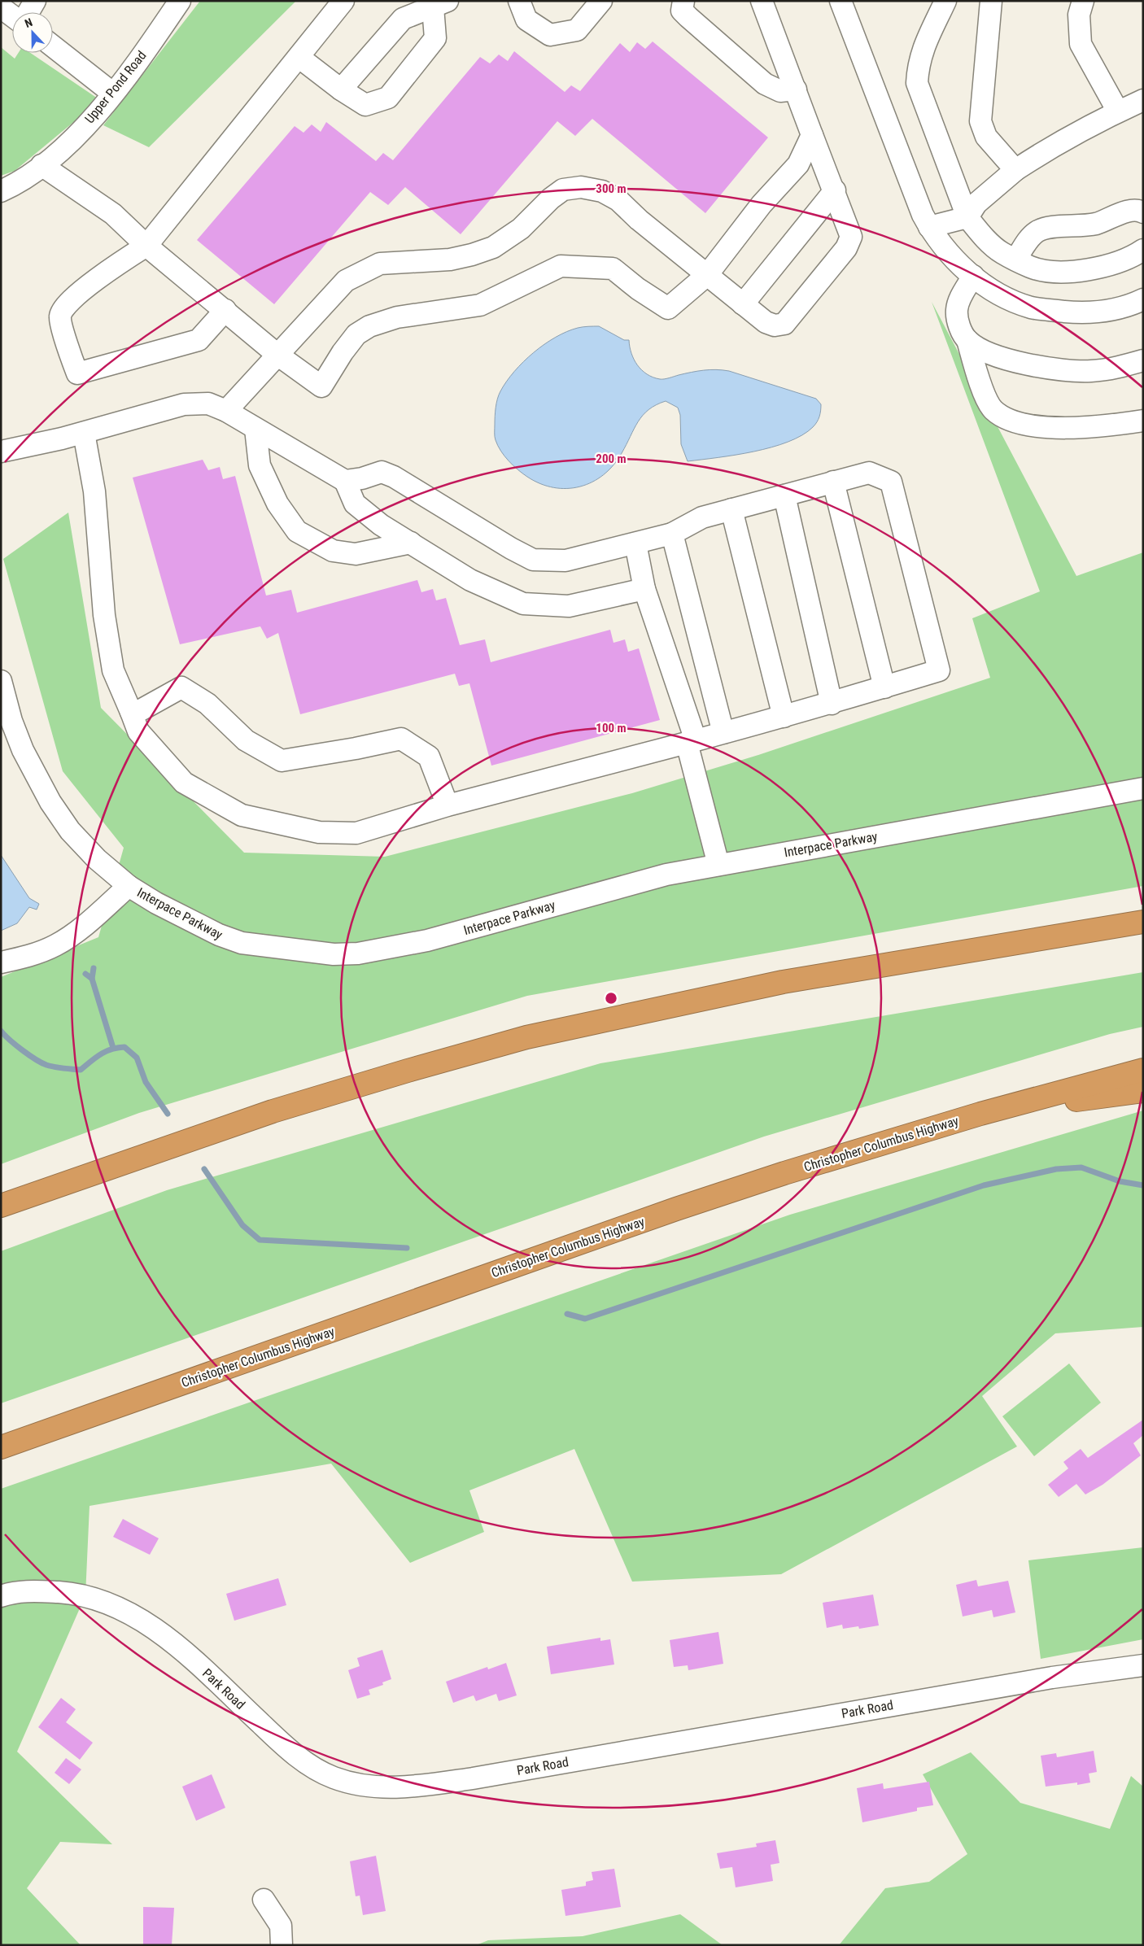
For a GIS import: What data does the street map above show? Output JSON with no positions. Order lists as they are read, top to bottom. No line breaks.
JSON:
{"streets":{"highway":["Christopher Columbus Highway"],"street":["Upper Pond Road","Interpace Parkway","Park Road"]},"north":"top","rings":["300 m","200 m","100 m"]}
